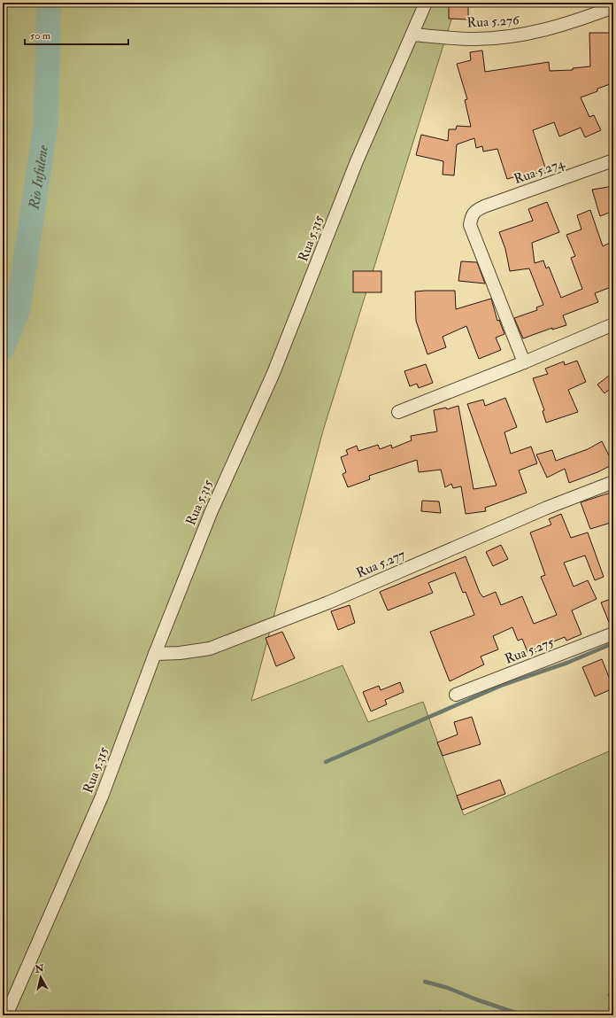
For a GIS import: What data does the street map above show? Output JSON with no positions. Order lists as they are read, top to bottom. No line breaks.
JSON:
{"streets":{"street":["Rua 5.276","Rua 5.274","Rua 5.315","Rua 5.277","Rua 5.275"]},"crossings":[["Rua 5.276","Rua 5.315"],["Rua 5.315","Rua 5.277"]],"water":["Rio Infulene"],"scale_bar":"50 m","north":"top"}
